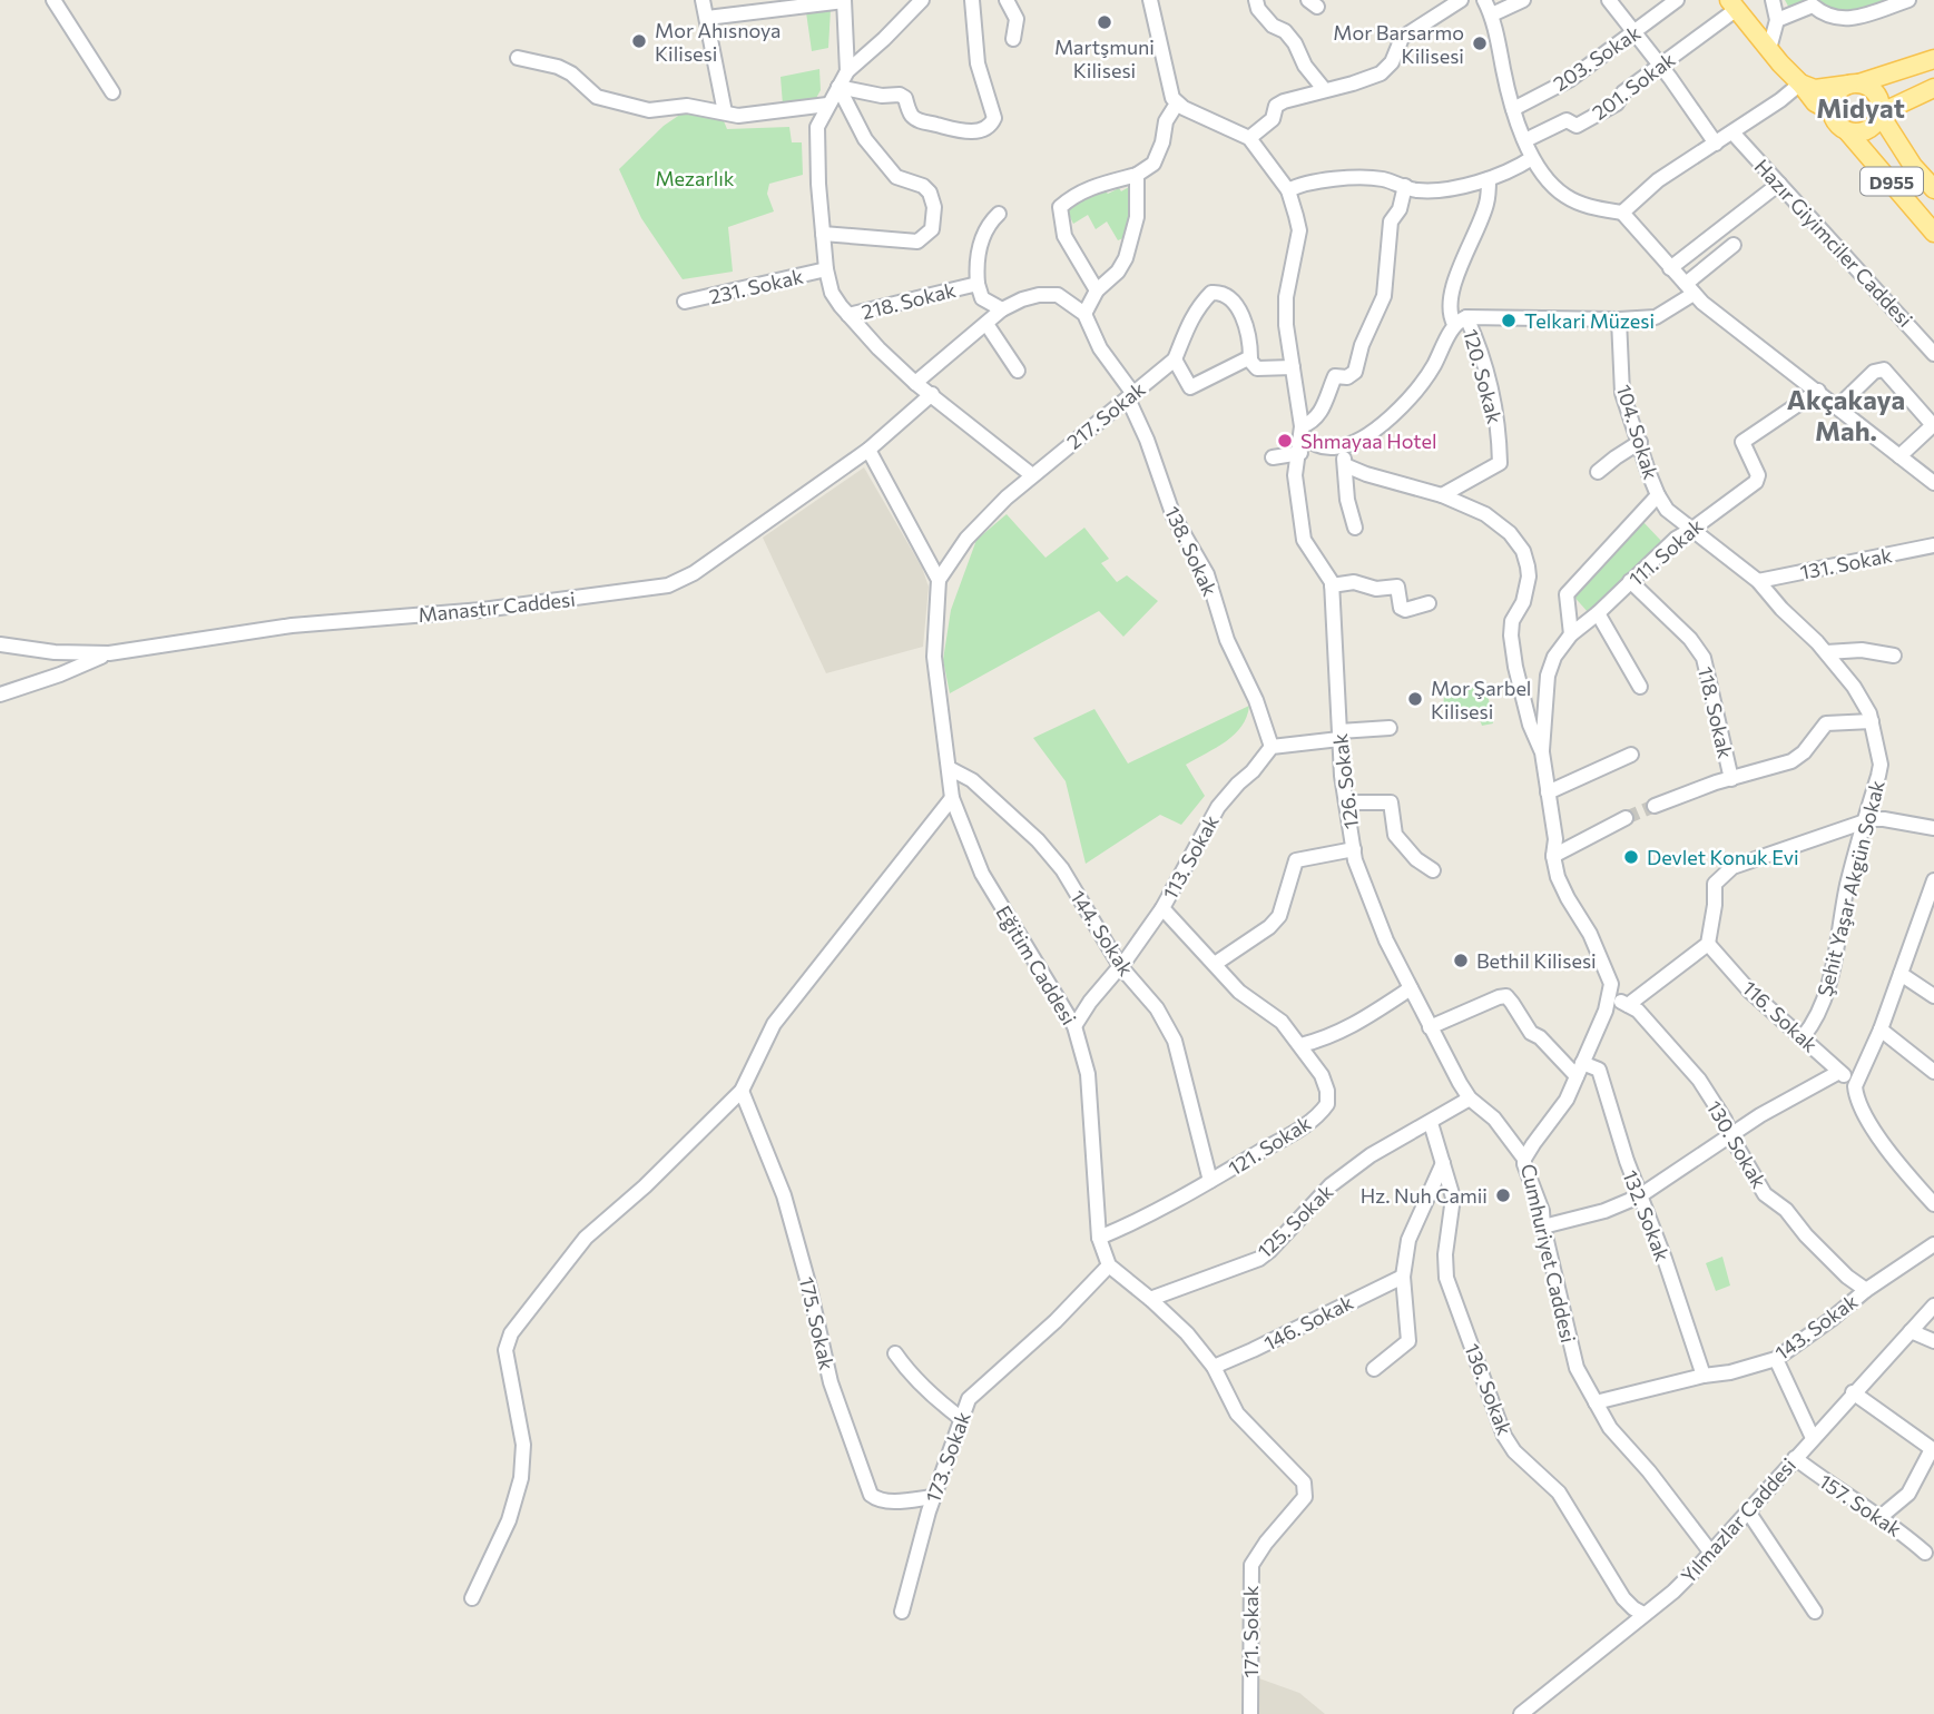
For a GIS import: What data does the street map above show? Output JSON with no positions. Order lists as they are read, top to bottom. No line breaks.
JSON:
{"streets":{"main road":["D955"],"street":["203. Sokak","201. Sokak","Hazır Giyimciler Caddesi","231. Sokak","218. Sokak","120. Sokak","217. Sokak","104. Sokak","138. Sokak","111. Sokak","131. Sokak","Manastır Caddesi","118. Sokak","126. Sokak","113. Sokak","Şehit Yaşar Akgün Sokak","144. Sokak","Eğitim Caddesi","116. Sokak","130. Sokak","121. Sokak","132. Sokak","125. Sokak","Cumhuriyet Caddesi","146. Sokak","175. Sokak","143. Sokak","136. Sokak","173. Sokak","157. Sokak","Yılmazlar Caddesi","171. Sokak"]},"crossings":[["217. Sokak","138. Sokak"],["217. Sokak","Eğitim Caddesi"],["104. Sokak","111. Sokak"],["104. Sokak","Şehit Yaşar Akgün Sokak"],["138. Sokak","113. Sokak"],["111. Sokak","118. Sokak"],["111. Sokak","Şehit Yaşar Akgün Sokak"],["131. Sokak","Şehit Yaşar Akgün Sokak"],["126. Sokak","132. Sokak"],["126. Sokak","125. Sokak"],["126. Sokak","Cumhuriyet Caddesi"],["113. Sokak","144. Sokak"],["113. Sokak","Eğitim Caddesi"],["113. Sokak","121. Sokak"],["Şehit Yaşar Akgün Sokak","116. Sokak"],["144. Sokak","Eğitim Caddesi"],["144. Sokak","121. Sokak"],["Eğitim Caddesi","121. Sokak"],["Eğitim Caddesi","173. Sokak"],["130. Sokak","Cumhuriyet Caddesi"],["130. Sokak","143. Sokak"],["132. Sokak","Cumhuriyet Caddesi"],["132. Sokak","143. Sokak"],["125. Sokak","136. Sokak"],["Cumhuriyet Caddesi","143. Sokak"],["Cumhuriyet Caddesi","Yılmazlar Caddesi"],["146. Sokak","171. Sokak"],["175. Sokak","173. Sokak"],["136. Sokak","Yılmazlar Caddesi"],["157. Sokak","Yılmazlar Caddesi"]],"districts":["Midyat","Akçakaya Mah."],"parks":["Mezarlık"],"places":["Martşmuni Kilisesi","Mor Ahısnoya Kilisesi","Mor Barsarmo Kilisesi","Telkari Müzesi","Shmayaa Hotel","Mor Şarbel Kilisesi","Devlet Konuk Evi","Bethil Kilisesi","Hz. Nuh Camii"]}
